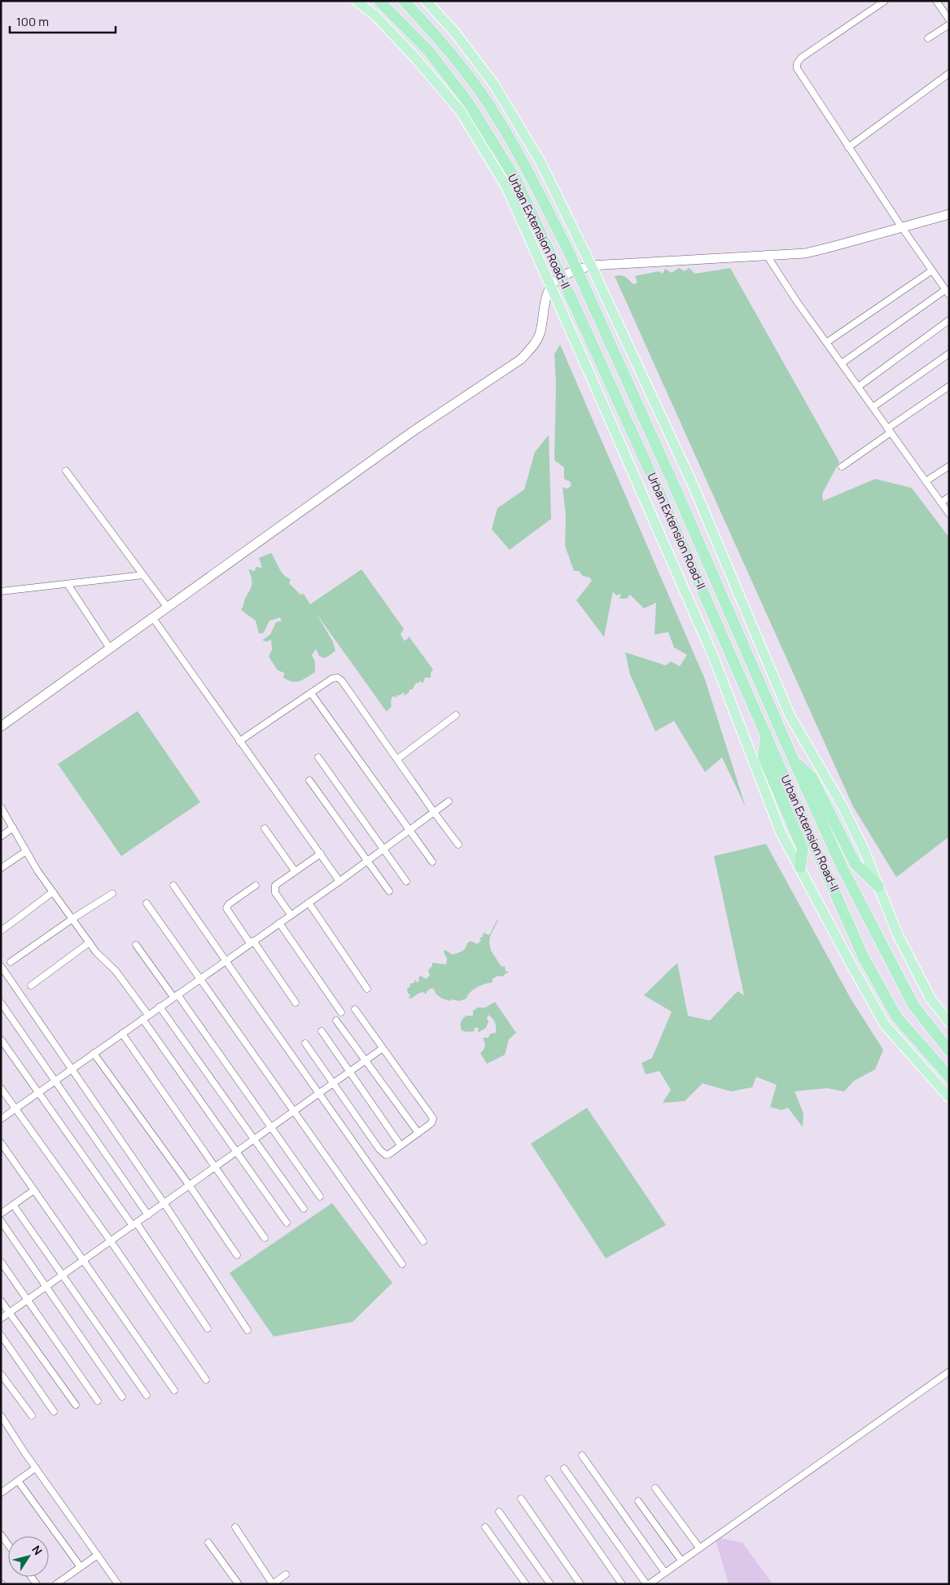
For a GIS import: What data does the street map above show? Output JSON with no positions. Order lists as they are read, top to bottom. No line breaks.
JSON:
{"streets":{"highway":["Urban Extension Road-II"]},"scale_bar":"100 m","north":"top right"}
